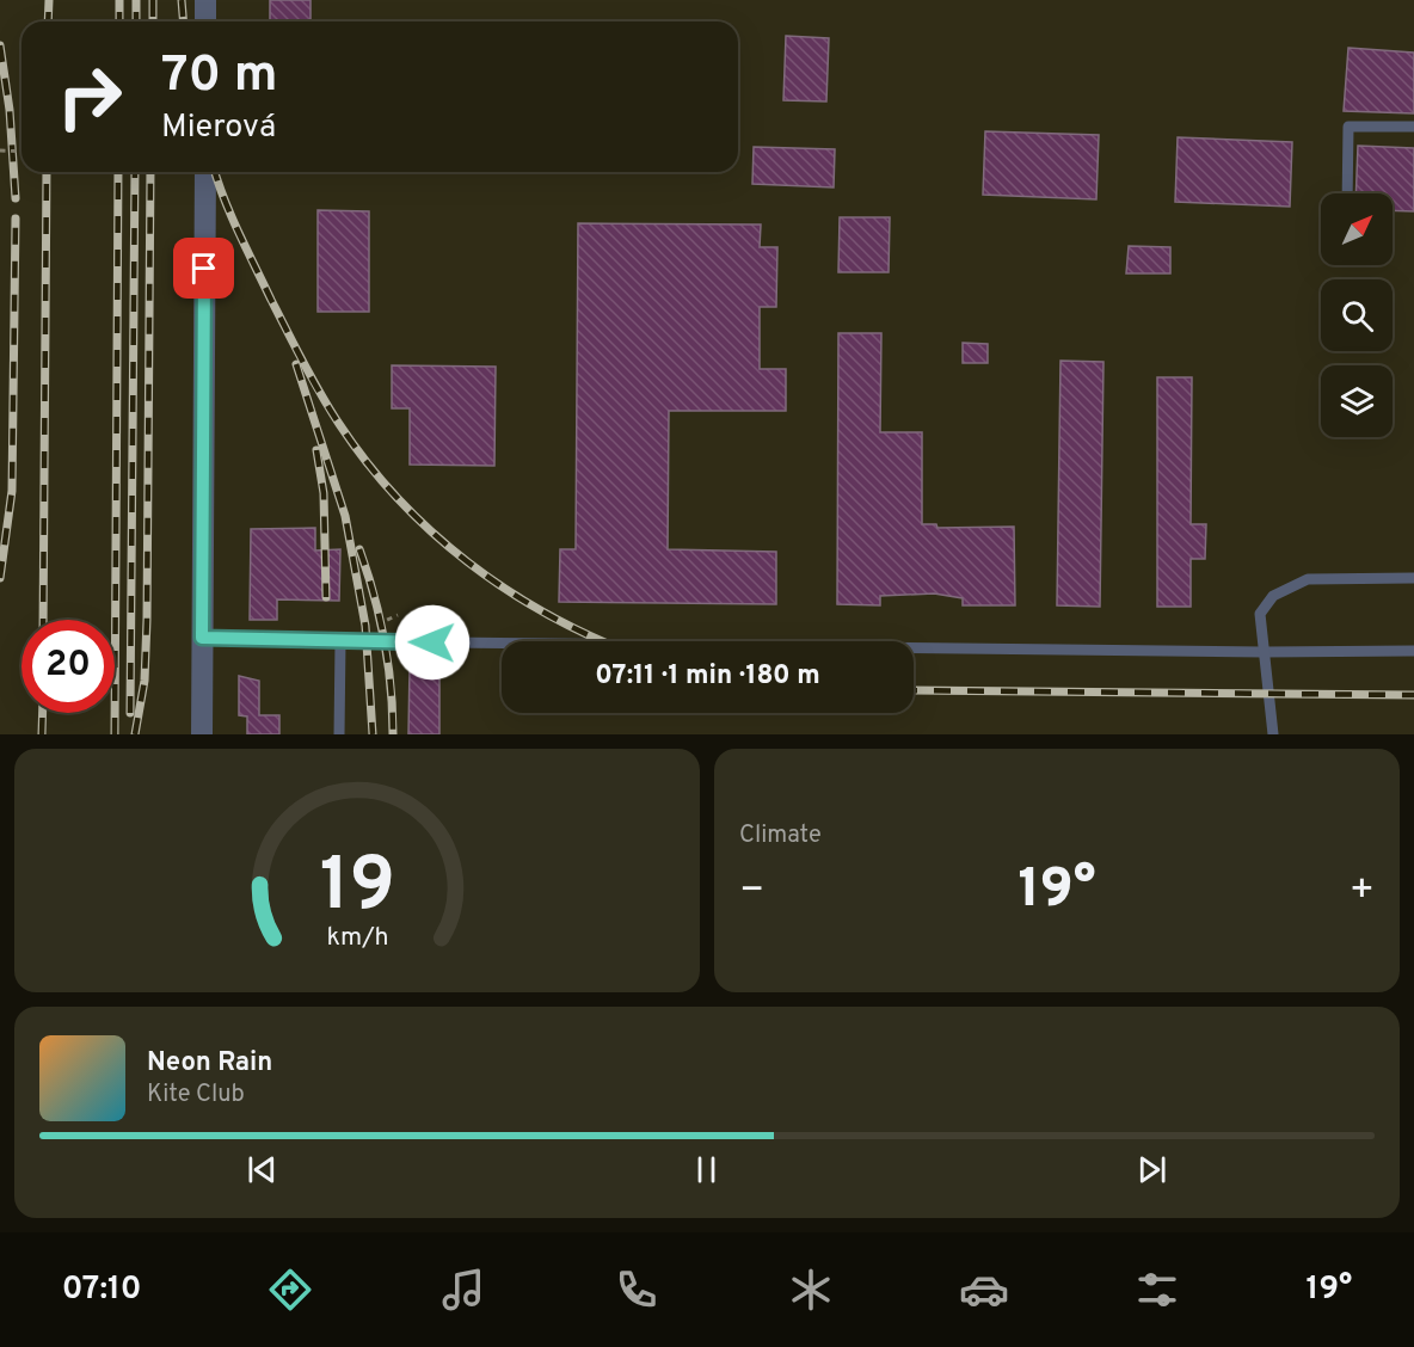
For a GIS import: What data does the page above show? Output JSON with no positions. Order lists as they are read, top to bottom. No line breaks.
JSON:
{"north":"top right","page":{"turn":["70 m","Mierová"],"limit":"20","trip":"07:11 · 1 min · 180 m","tile":"Climate","heat":["−","19°","+"],"song":["Neon Rain","Kite Club"],"tabs":["07:10","19°"],"gauge":["19","km/h"]}}
